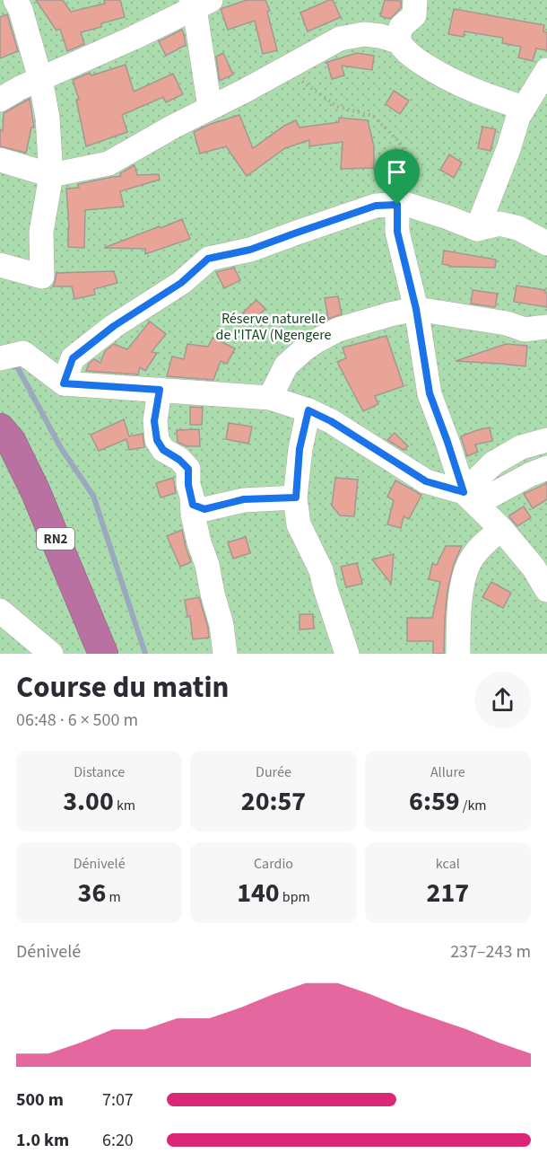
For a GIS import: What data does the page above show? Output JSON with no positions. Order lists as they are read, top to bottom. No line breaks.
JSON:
{"streets":{"highway":["RN2"]},"parks":["Réserve naturelle de l'ITAV (Ngengere"],"page":{"heading":["Course du matin","06:48 · 6 × 500 m"],"stats":[["Distance","3.00 km"],["Durée","20:57"],["Allure","6:59 /km"],["Dénivelé","36 m"],["Cardio","140 bpm"],["kcal","217"]],"chart":["Dénivelé","237–243 m"],"list":[{"name":"500 m","note":"7:07"},{"name":"1.0 km","note":"6:20"}]}}
